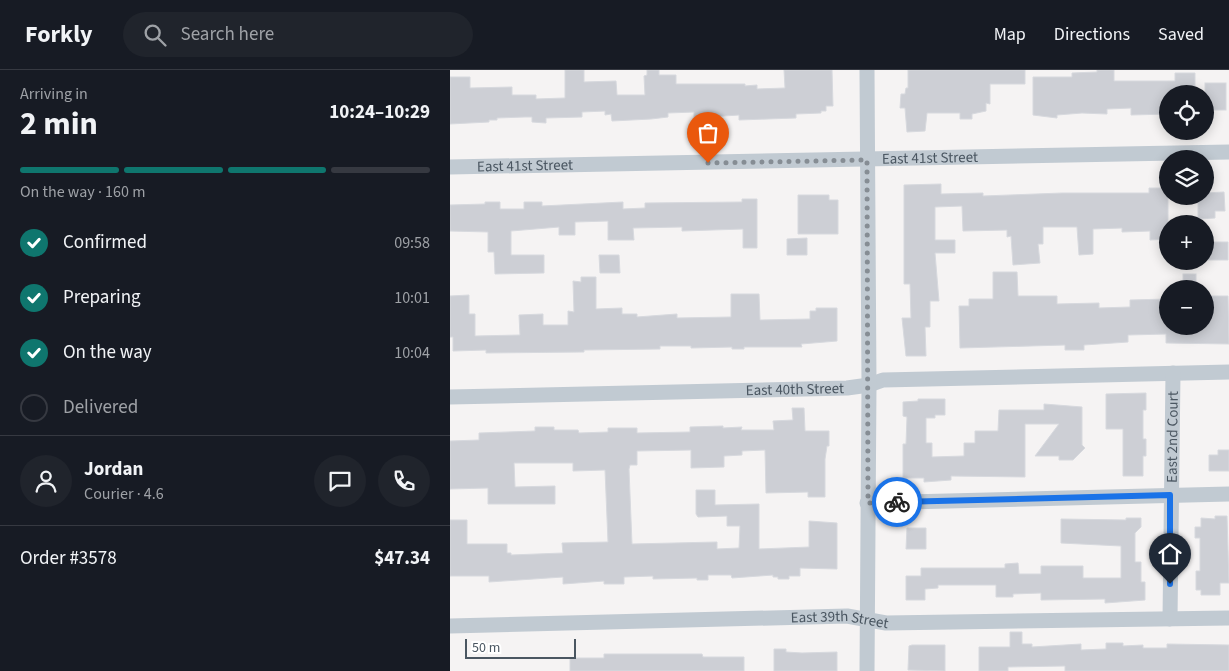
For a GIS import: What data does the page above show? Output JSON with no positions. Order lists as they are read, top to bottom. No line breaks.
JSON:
{"streets":{"street":["East 41st Street","East 40th Street","East 2nd Court","East 39th Street"]},"crossings":[["East 40th Street","East 2nd Court"],["East 2nd Court","East 39th Street"]],"scale_bar":"50 m","page":{"header":"Forkly","search":"Search here","nav":["Map","Directions","Saved"],"heading":["2 min","Arriving in","10:24–10:29"],"panel":["Jordan","Courier · 4.6","Order #3578","$47.34"],"map_buttons":["+","−"],"bar":"On the way · 160 m","list":[["Confirmed","09:58"],["Preparing","10:01"],["On the way","10:04"],"Delivered"],"scale":"50 m"}}
